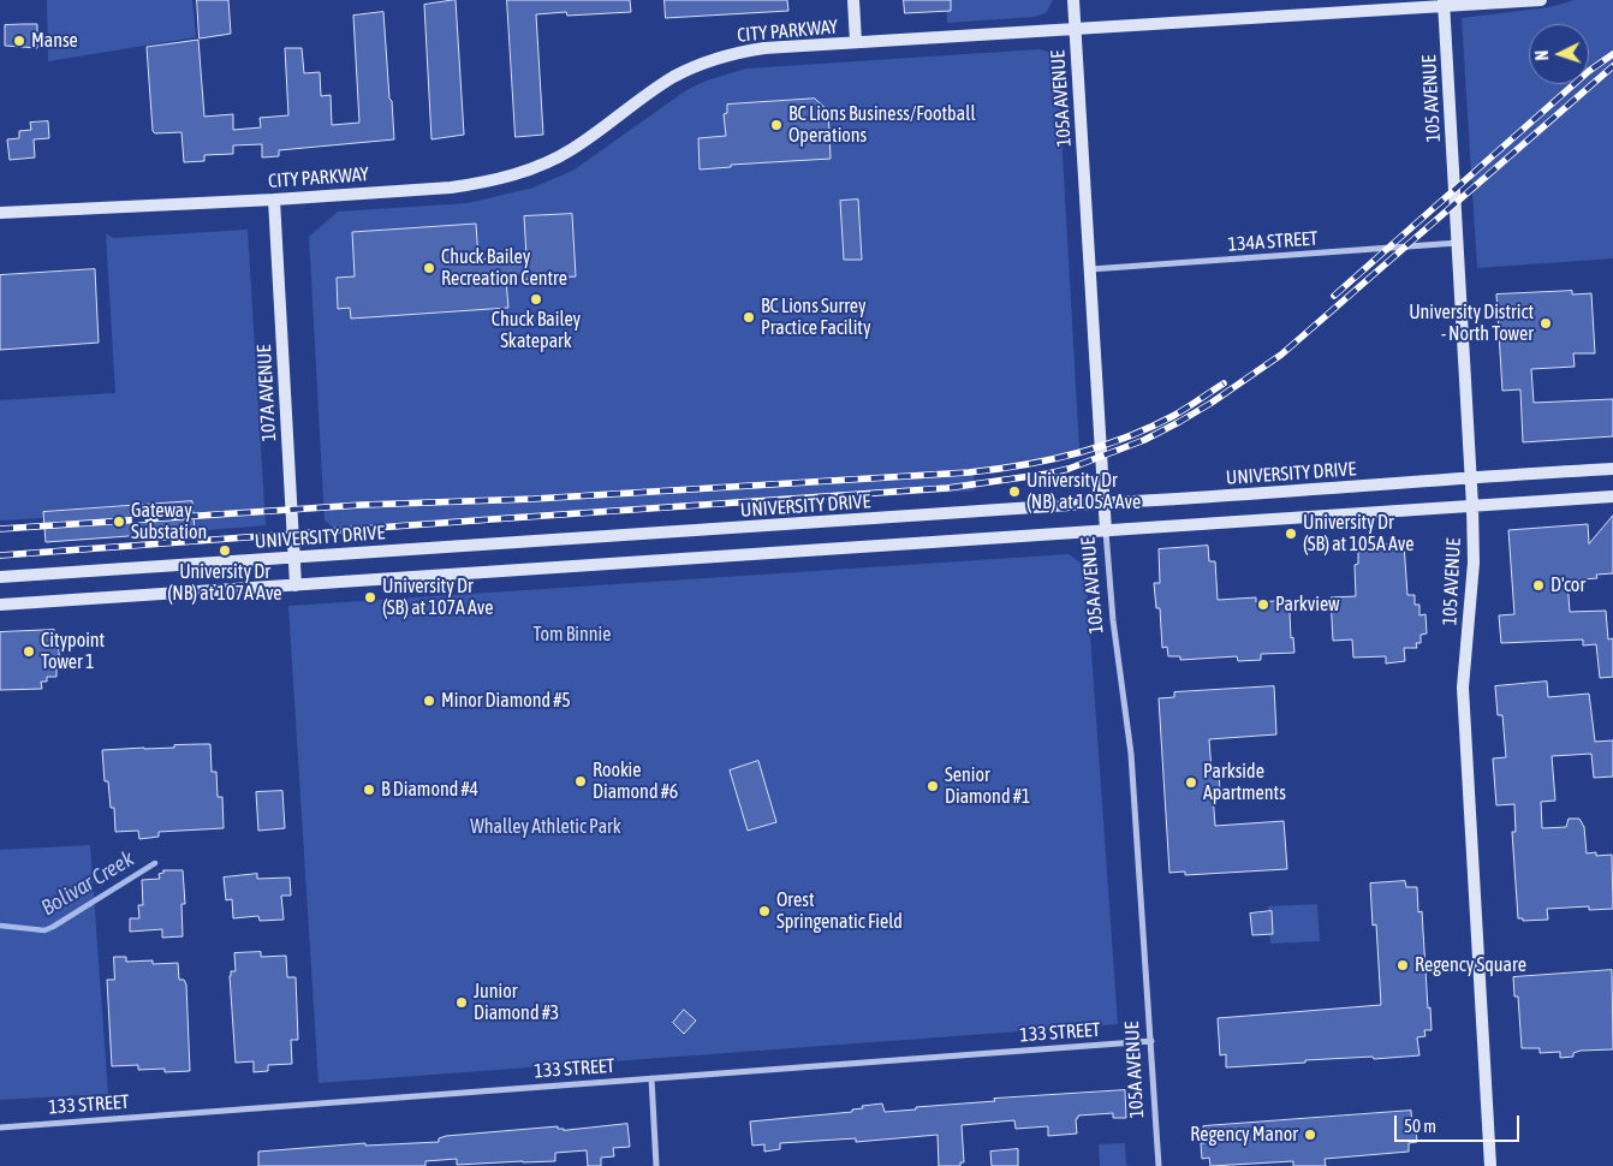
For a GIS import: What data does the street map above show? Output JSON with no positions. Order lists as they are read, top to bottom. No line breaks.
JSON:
{"streets":{"street":["CITY PARKWAY","105A AVENUE","105 AVENUE","134A STREET","107A AVENUE","UNIVERSITY DRIVE","133 STREET"]},"crossings":[["CITY PARKWAY","105A AVENUE"],["CITY PARKWAY","105 AVENUE"],["CITY PARKWAY","107A AVENUE"],["105A AVENUE","134A STREET"],["105A AVENUE","UNIVERSITY DRIVE"],["105A AVENUE","133 STREET"],["105 AVENUE","134A STREET"],["105 AVENUE","UNIVERSITY DRIVE"],["107A AVENUE","UNIVERSITY DRIVE"]],"water":["Bolivar Creek"],"parks":["Tom Binnie","Whalley Athletic Park"],"places":["Manse","BC Lions Business/Football Operations","Chuck Bailey Recreation Centre","Chuck Bailey Skatepark","BC Lions Surrey Practice Facility","University District - North Tower","University Dr (NB) at 105A Ave","Gateway Substation","University Dr (SB) at 105A Ave","University Dr (NB) at 107A Ave","D'cor","University Dr (SB) at 107A Ave","Parkview","Citypoint Tower 1","Minor Diamond #5","Rookie Diamond #6","Parkside Apartments","Senior Diamond #1","B Diamond #4","Orest Springenatic Field","Regency Square","Junior Diamond #3","Regency Manor"],"scale_bar":"50 m","north":"left"}
